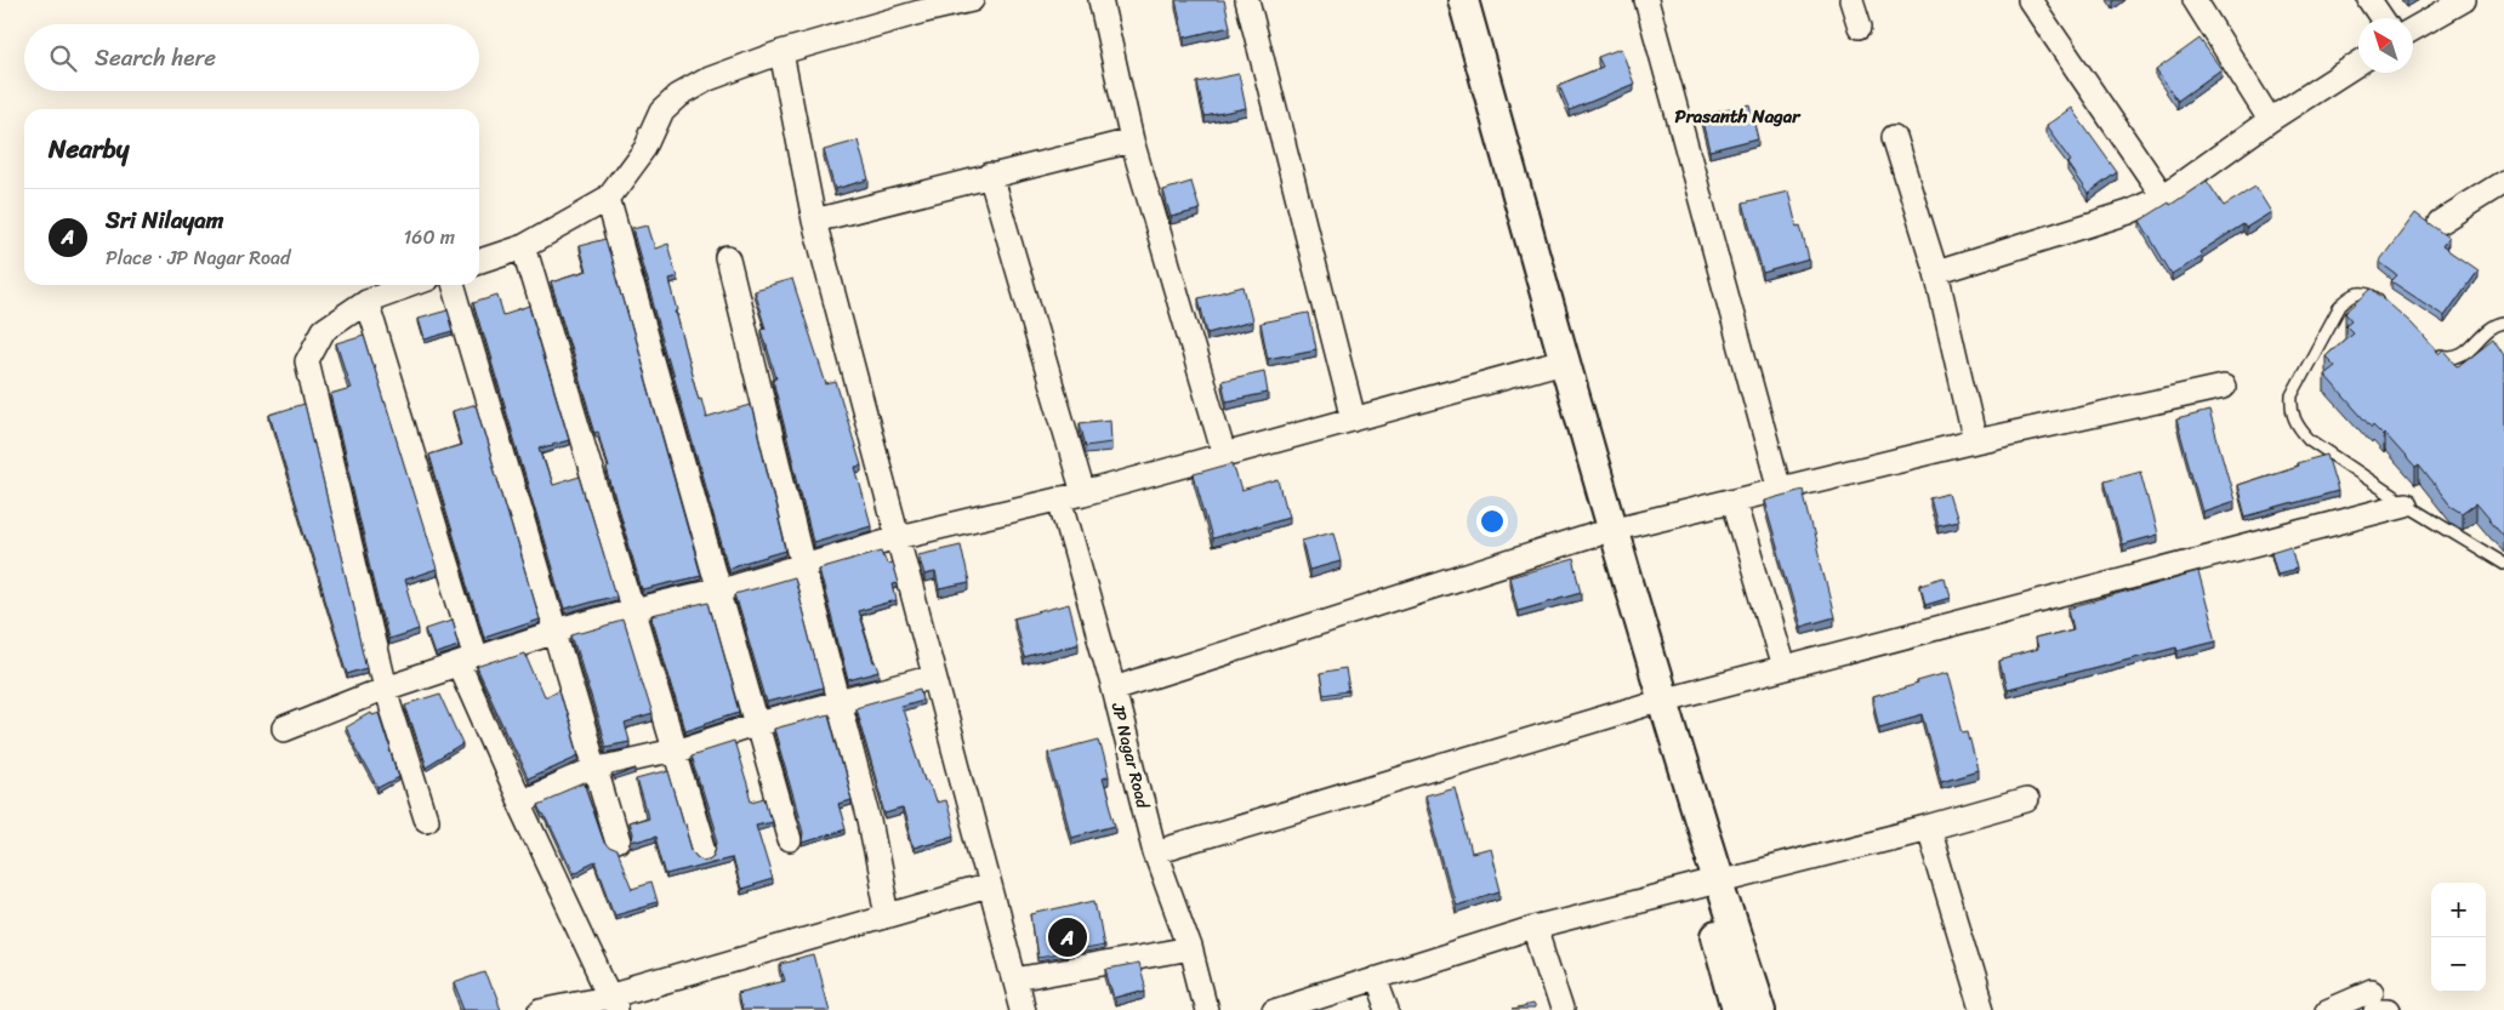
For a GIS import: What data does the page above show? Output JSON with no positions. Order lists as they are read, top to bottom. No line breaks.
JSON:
{"streets":{"street":["JP Nagar Road"]},"districts":["Prasanth Nagar"],"north":"top left","page":{"search":"Search here","heading":"Nearby","list":[{"mark":"A","name":"Sri Nilayam","note":"Place · JP Nagar Road","value":"160 m"}],"map_buttons":["+","−"],"pins":"A"}}
